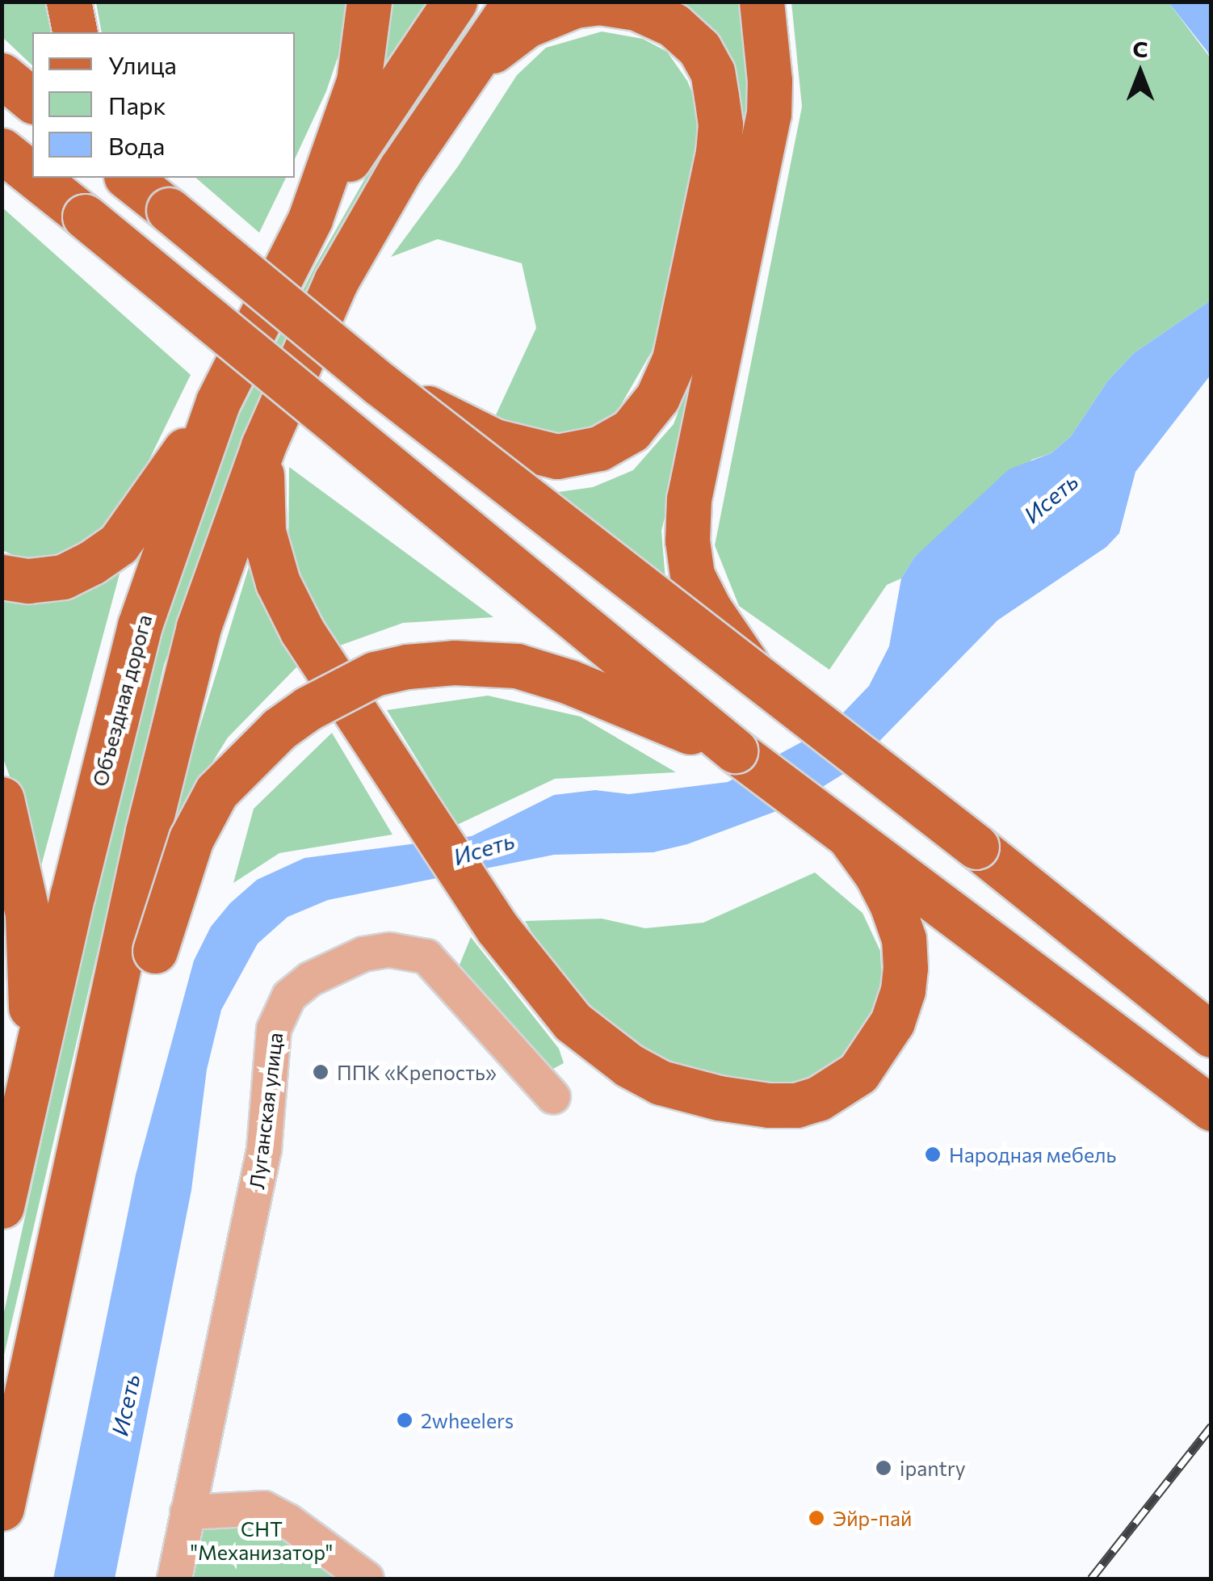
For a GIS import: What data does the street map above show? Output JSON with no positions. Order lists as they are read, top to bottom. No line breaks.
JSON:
{"streets":{"main road":["Объездная дорога"],"street":["Луганская улица"]},"water":["Исеть"],"parks":["СНТ \"Механизатор\""],"places":["ППК «Крепость»","Народная мебель","2wheelers","ipantry","Эйр-пай"],"legend":["Улица","Парк","Вода"],"north":"top"}
